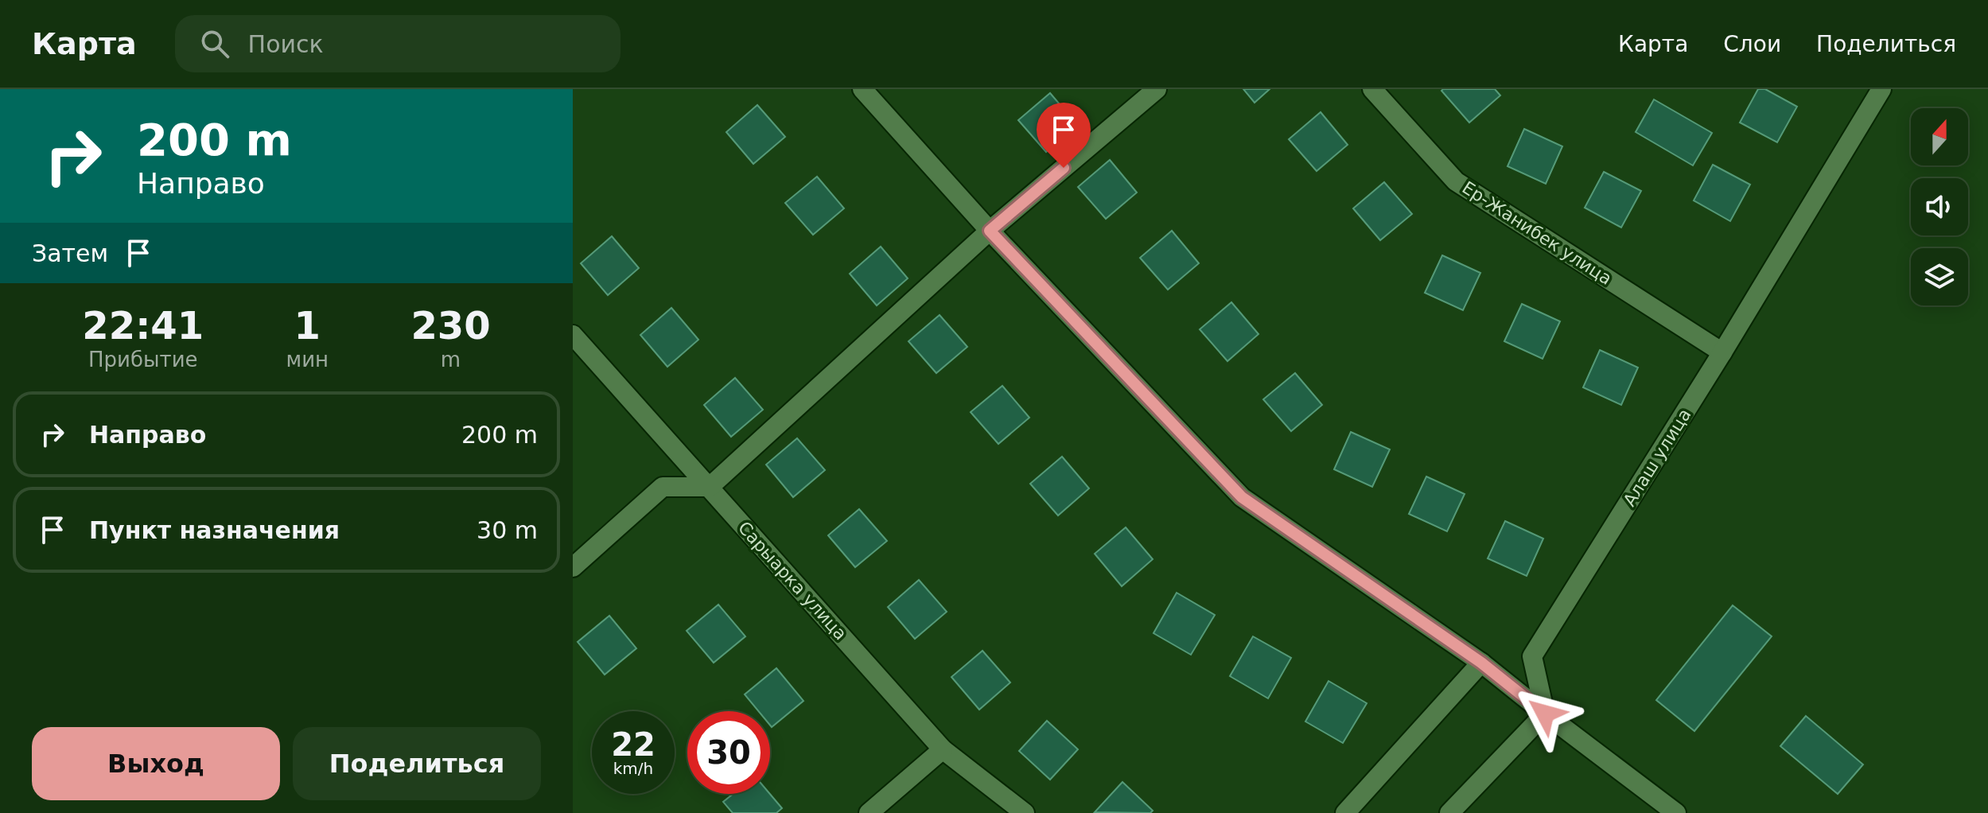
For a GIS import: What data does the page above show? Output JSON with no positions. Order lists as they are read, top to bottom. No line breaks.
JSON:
{"streets":{"street":["Ер-Жанибек улица","Алаш улица","Сарыарка улица"]},"crossings":[["Ер-Жанибек улица","Алаш улица"]],"north":"top","page":{"header":"Карта","search":"Поиск","nav":["Карта","Слои","Поделиться"],"turn":["200 m","Направо"],"then":"Затем","eta":["22:41","Прибытие","1","мин","230","m"],"list":[{"name":"Направо","value":"200 m"},{"name":"Пункт назначения","value":"30 m"}],"speed":"22 km/h","limit":"30","buttons":["Выход","Поделиться"]}}
